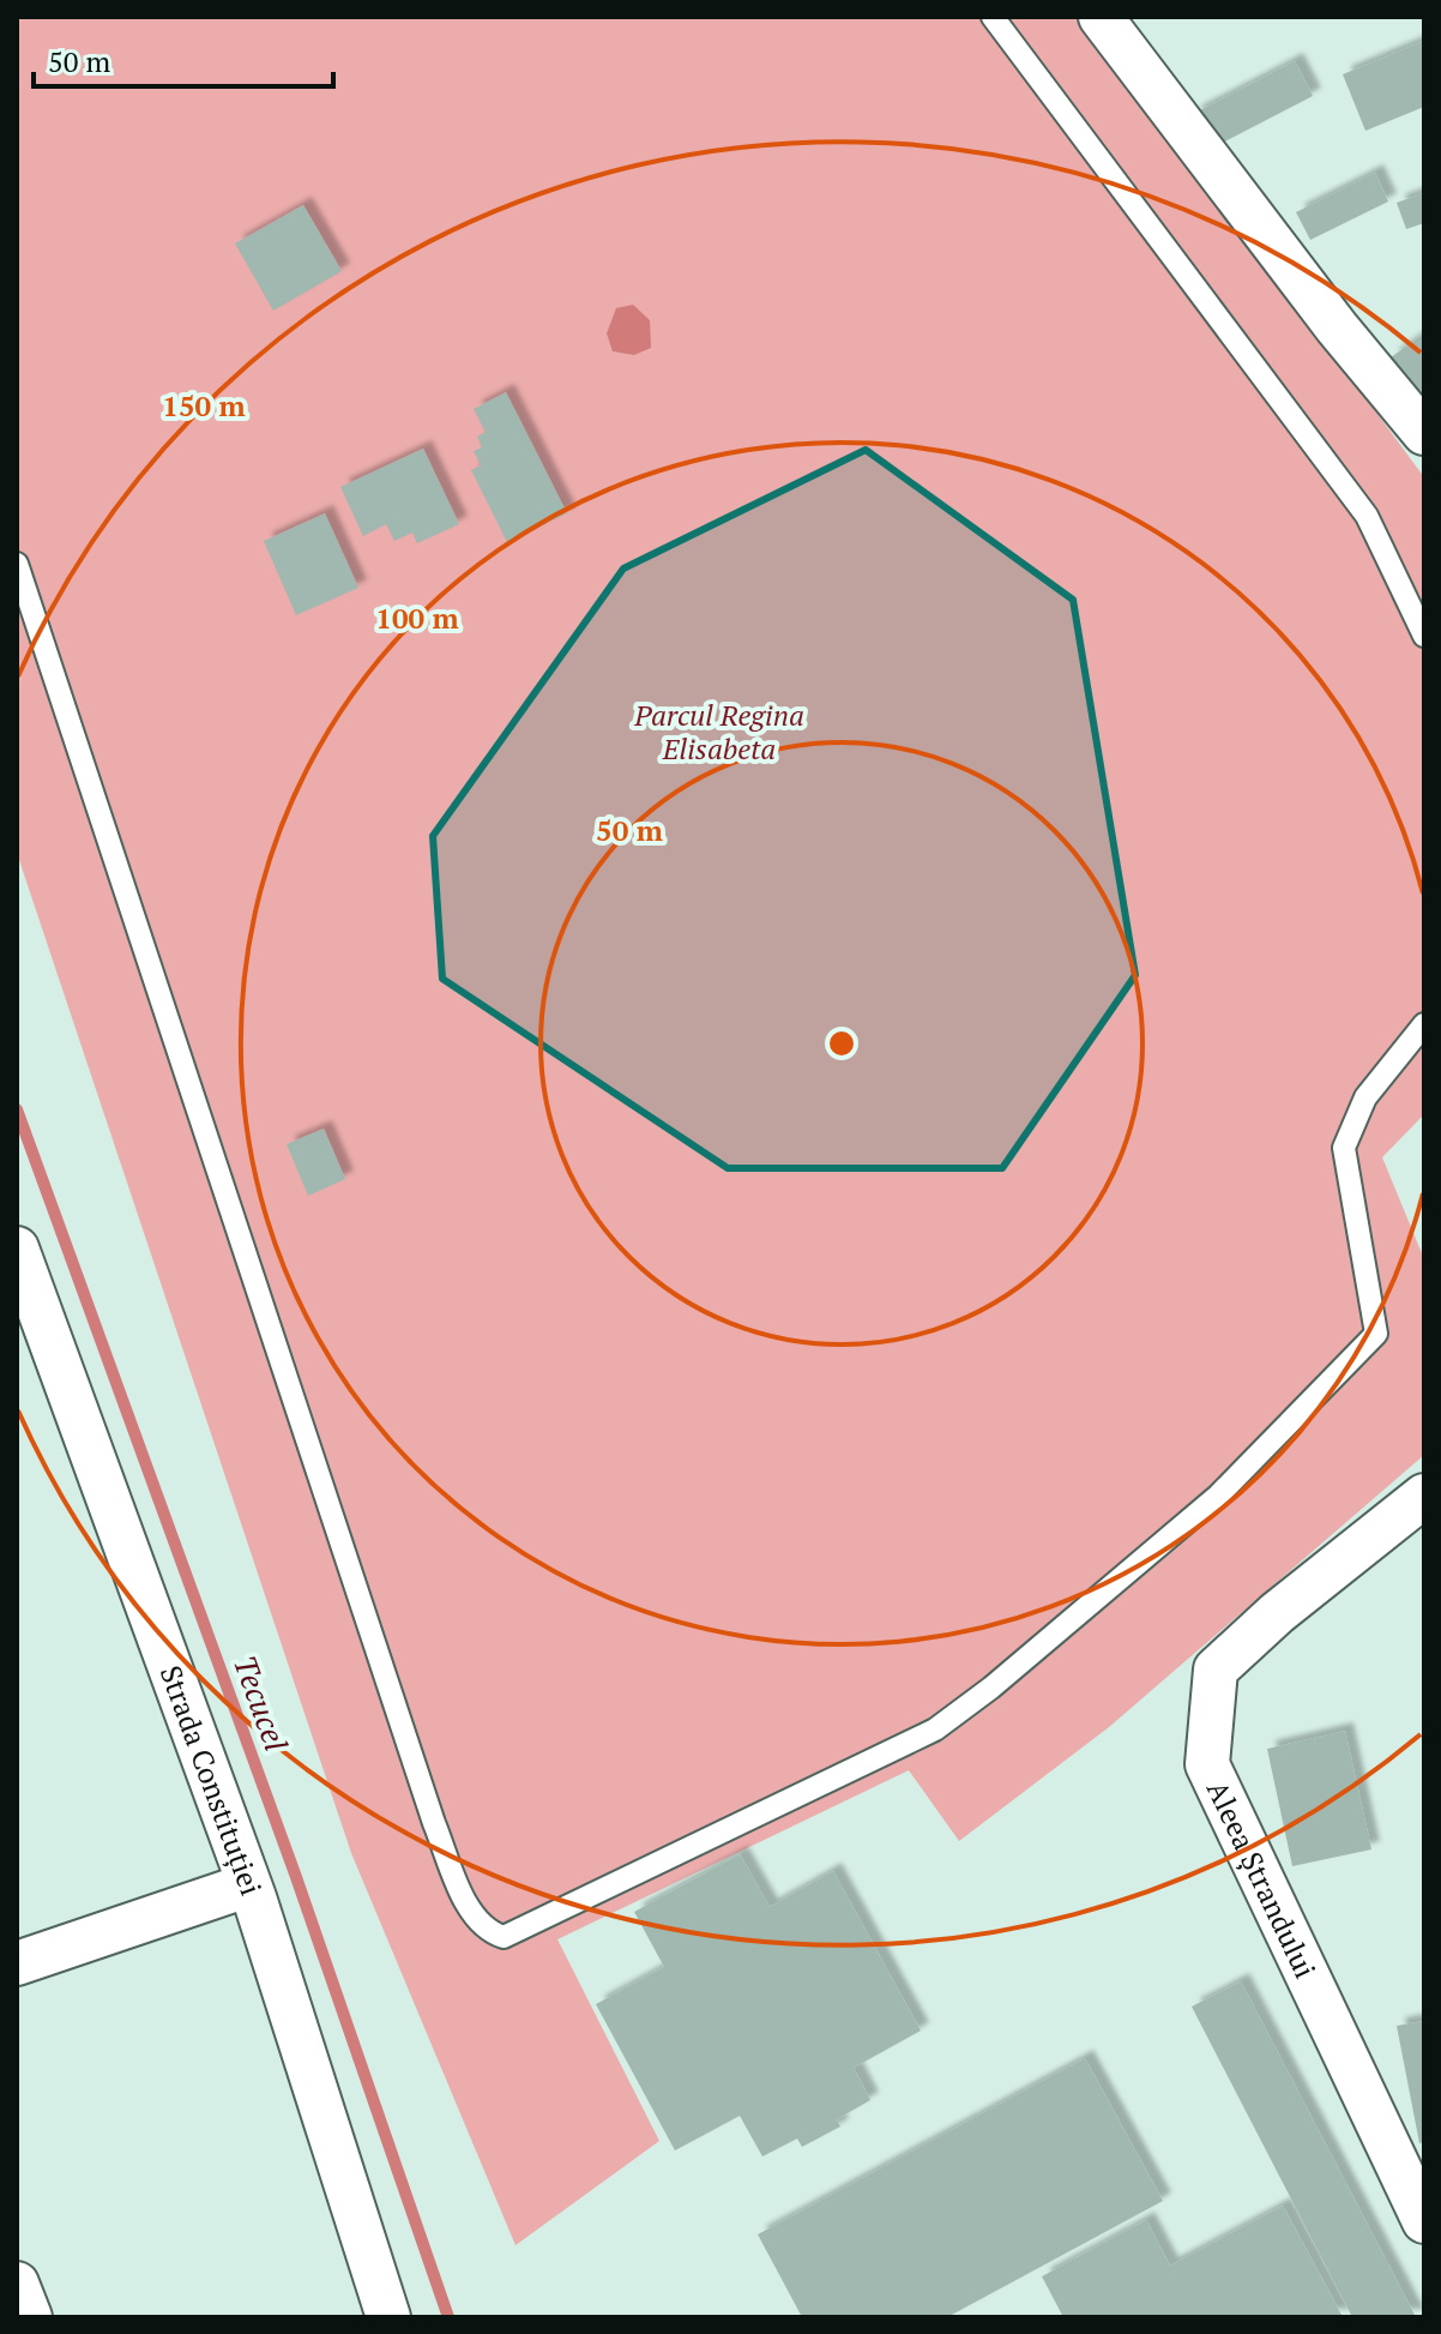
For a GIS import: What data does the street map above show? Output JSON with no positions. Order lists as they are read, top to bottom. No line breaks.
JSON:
{"streets":{"street":["Strada Constituției","Aleea Ștrandului"]},"water":["Tecucel"],"parks":["Parcul Regina Elisabeta"],"scale_bar":"50 m","rings":["150 m","100 m","50 m"]}
